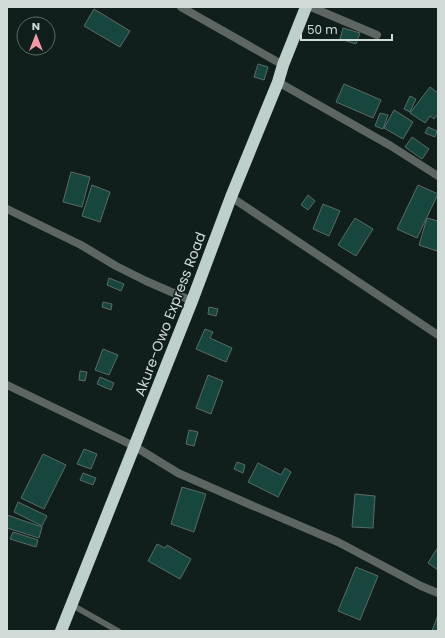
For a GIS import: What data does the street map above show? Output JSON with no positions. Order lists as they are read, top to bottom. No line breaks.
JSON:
{"streets":{"highway":["Akure-Owo Express Road"]},"scale_bar":"50 m","north":"top"}
